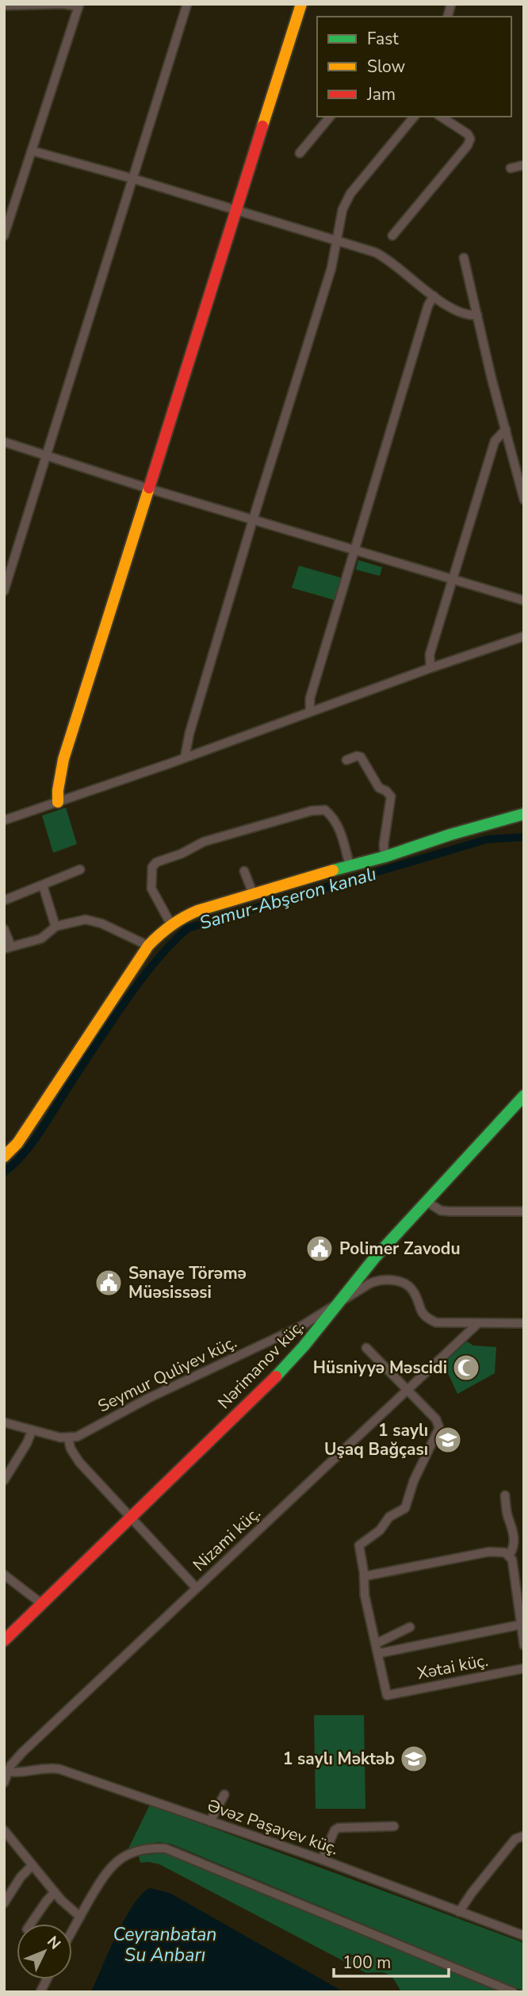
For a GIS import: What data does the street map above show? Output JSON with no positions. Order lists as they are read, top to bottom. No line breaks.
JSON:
{"streets":{"street":["Nərimanov küç.","Seymur Quliyev küç.","Nizami küç.","Xətai küç.","Əvəz Paşayev küç."]},"crossings":[["Nərimanov küç.","Seymur Quliyev küç."],["Nizami küç.","Əvəz Paşayev küç."]],"water":["Samur-Abşeron kanalı","Ceyranbatan Su Anbarı"],"places":{"public building":["Polimer Zavodu","Sənaye Törəmə Müəsissəsi"],"mosque":["Hüsniyyə Məscidi"],"school or university":["1 saylı Uşaq Bağçası","1 saylı Məktəb"]},"legend":["Fast","Slow","Jam"],"scale_bar":"100 m","north":"top right"}
